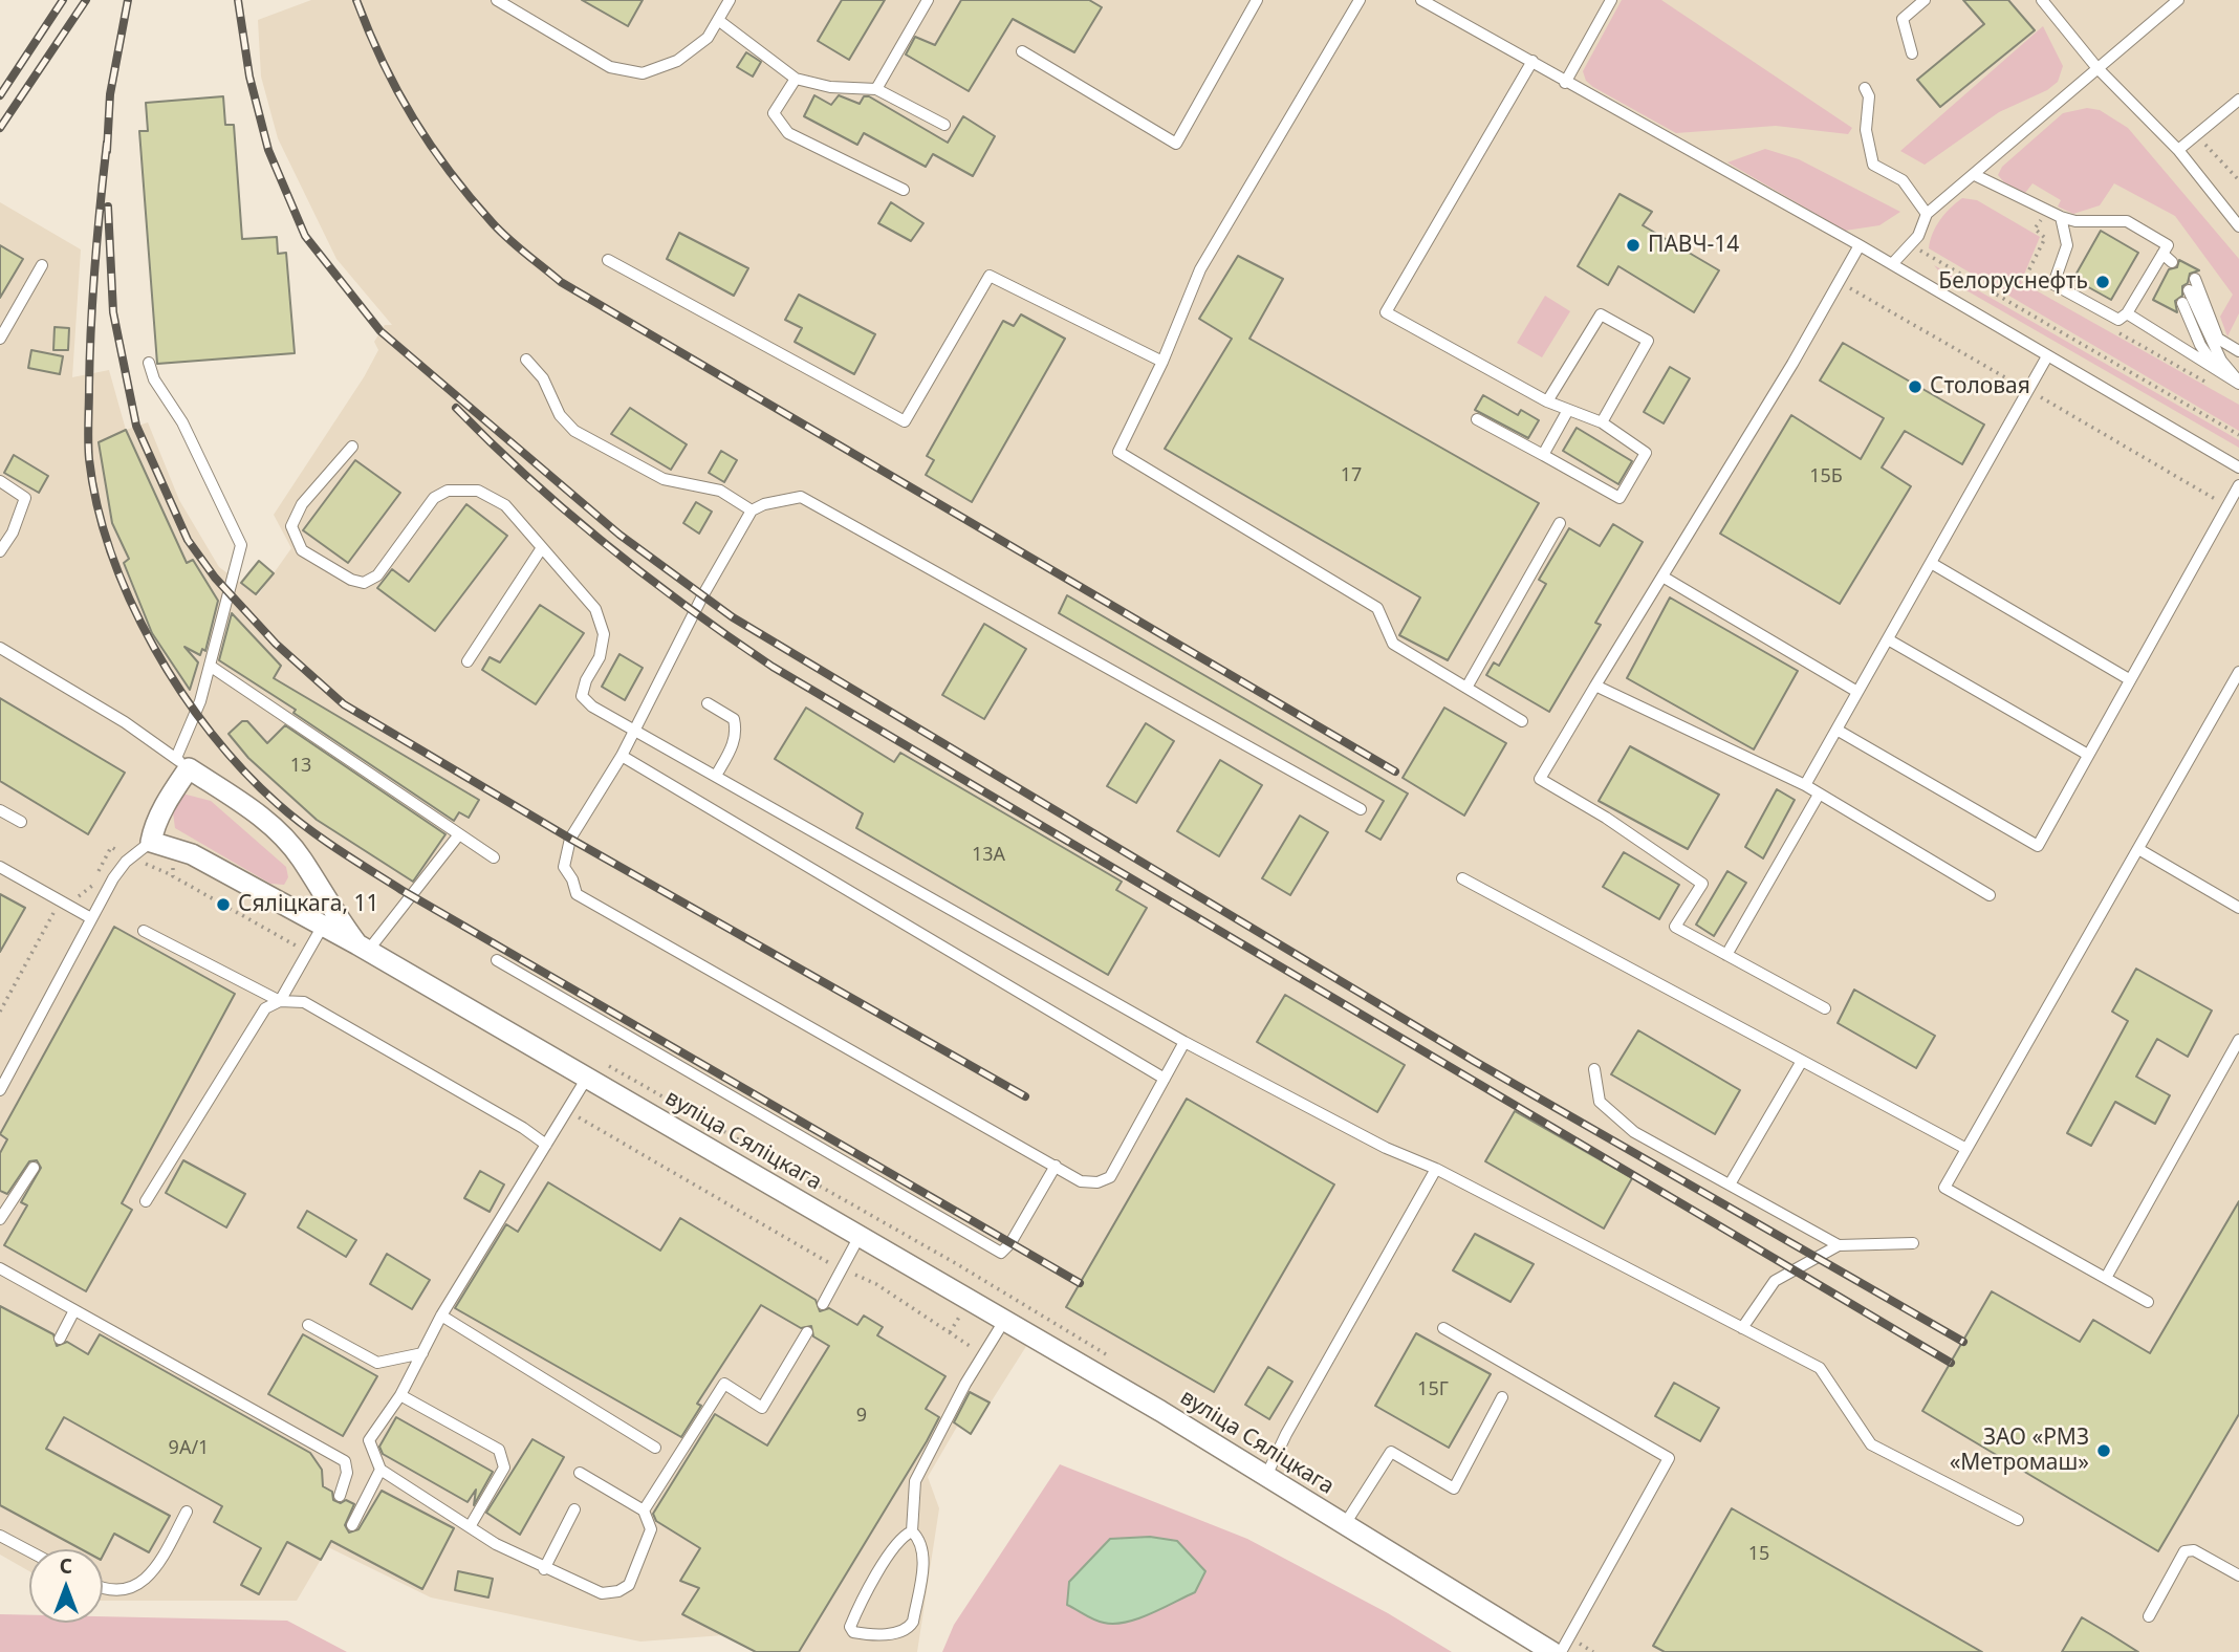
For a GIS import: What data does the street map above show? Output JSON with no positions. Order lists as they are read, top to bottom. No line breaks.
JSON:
{"streets":{"street":["вуліца Сяліцкага"]},"places":["ПАВЧ-14","Белоруснефть","Столовая","Сяліцкага, 11","ЗАО «РМЗ «Метромаш»"],"house_numbers":["17","15Б","13","13А","15Г","9","9А/1","15"],"north":"top"}
